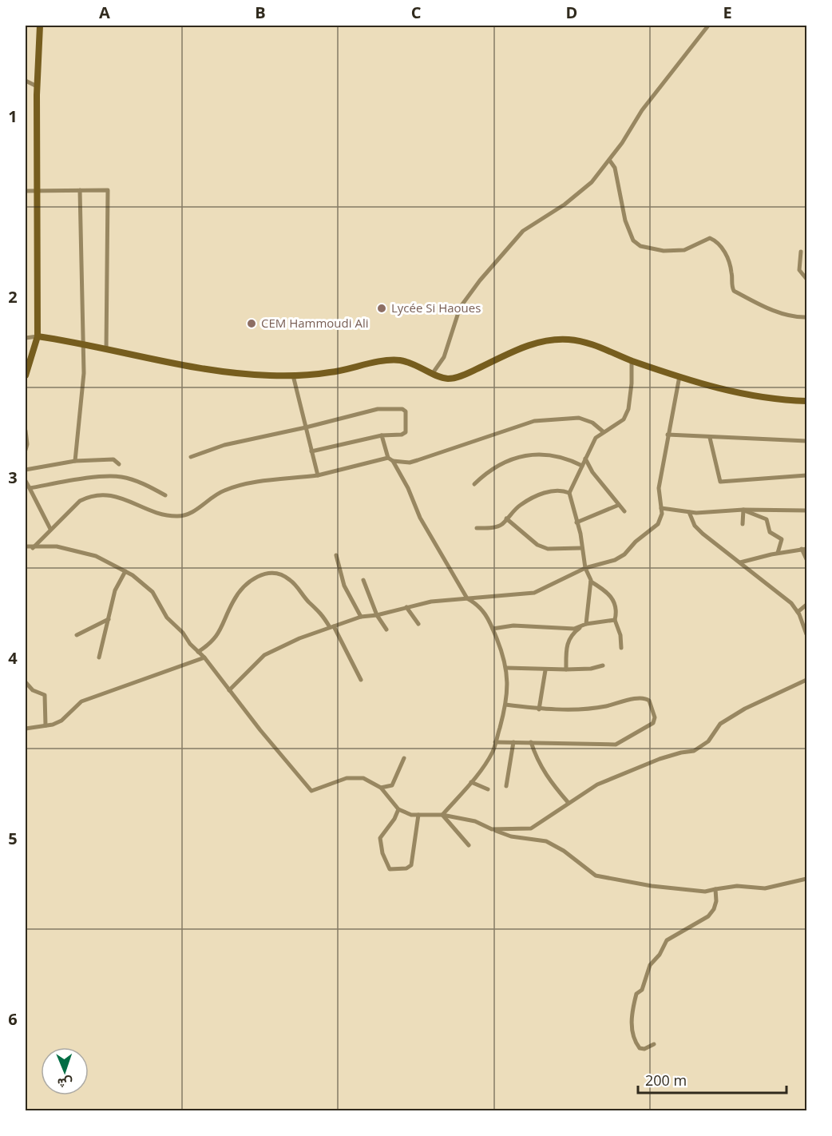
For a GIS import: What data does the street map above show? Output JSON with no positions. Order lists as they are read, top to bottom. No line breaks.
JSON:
{"places":["Lycée Si Haoues","CEM Hammoudi Ali"],"scale_bar":"200 m","north":"bottom","grid":{"columns":["A","B","C","D","E"],"rows":["1","2","3","4","5","6"]}}
